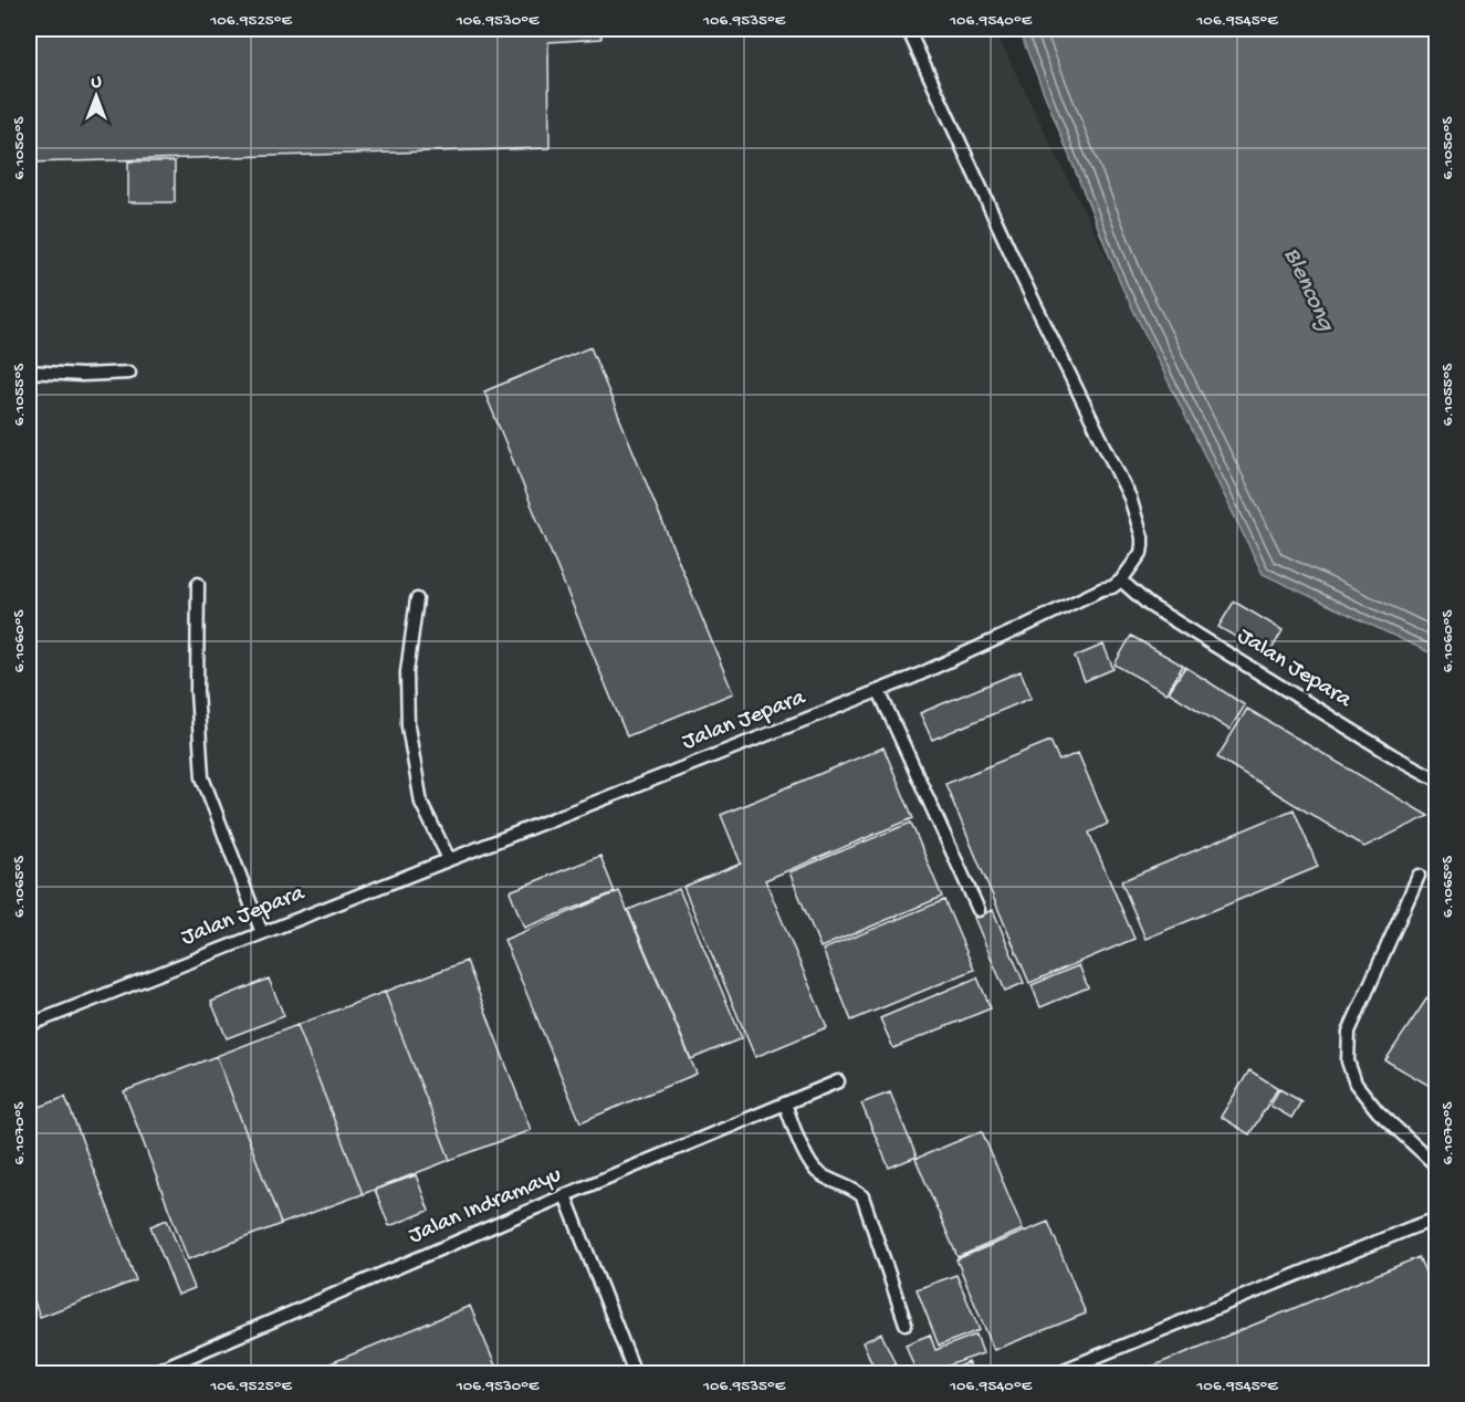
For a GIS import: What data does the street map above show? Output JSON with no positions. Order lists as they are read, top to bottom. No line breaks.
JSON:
{"streets":{"lane":["Jalan Jepara","Jalan Indramayu"]},"water":["Blencong"],"north":"top","coordinates":["106.9525°E","106.9530°E","106.9535°E","106.9540°E","106.9545°E","6.1050°S","6.1055°S","6.1060°S","6.1065°S","6.1070°S"]}
